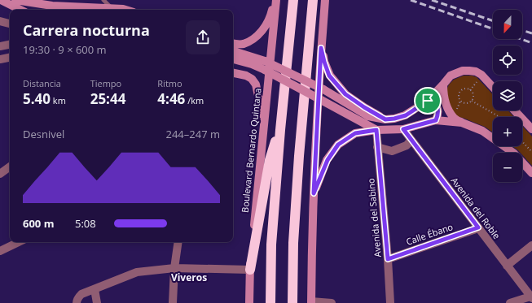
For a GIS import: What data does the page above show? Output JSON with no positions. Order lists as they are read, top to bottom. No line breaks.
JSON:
{"streets":{"main road":["Boulevard Bernardo Quintana"],"street":["Avenida del Roble","Avenida del Sabino","Calle Ébano"]},"crossings":[["Avenida del Roble","Calle Ébano"],["Avenida del Sabino","Calle Ébano"]],"districts":["Viveros"],"north":"bottom","page":{"map_buttons":["+","−"],"heading":["Carrera nocturna","19:30 · 9 × 600 m"],"stats":[["Distancia","5.40 km"],["Tiempo","25:44"],["Ritmo","4:46 /km"]],"chart":["Desnivel","244–247 m"],"list":[{"name":"600 m","note":"5:08"}]}}
